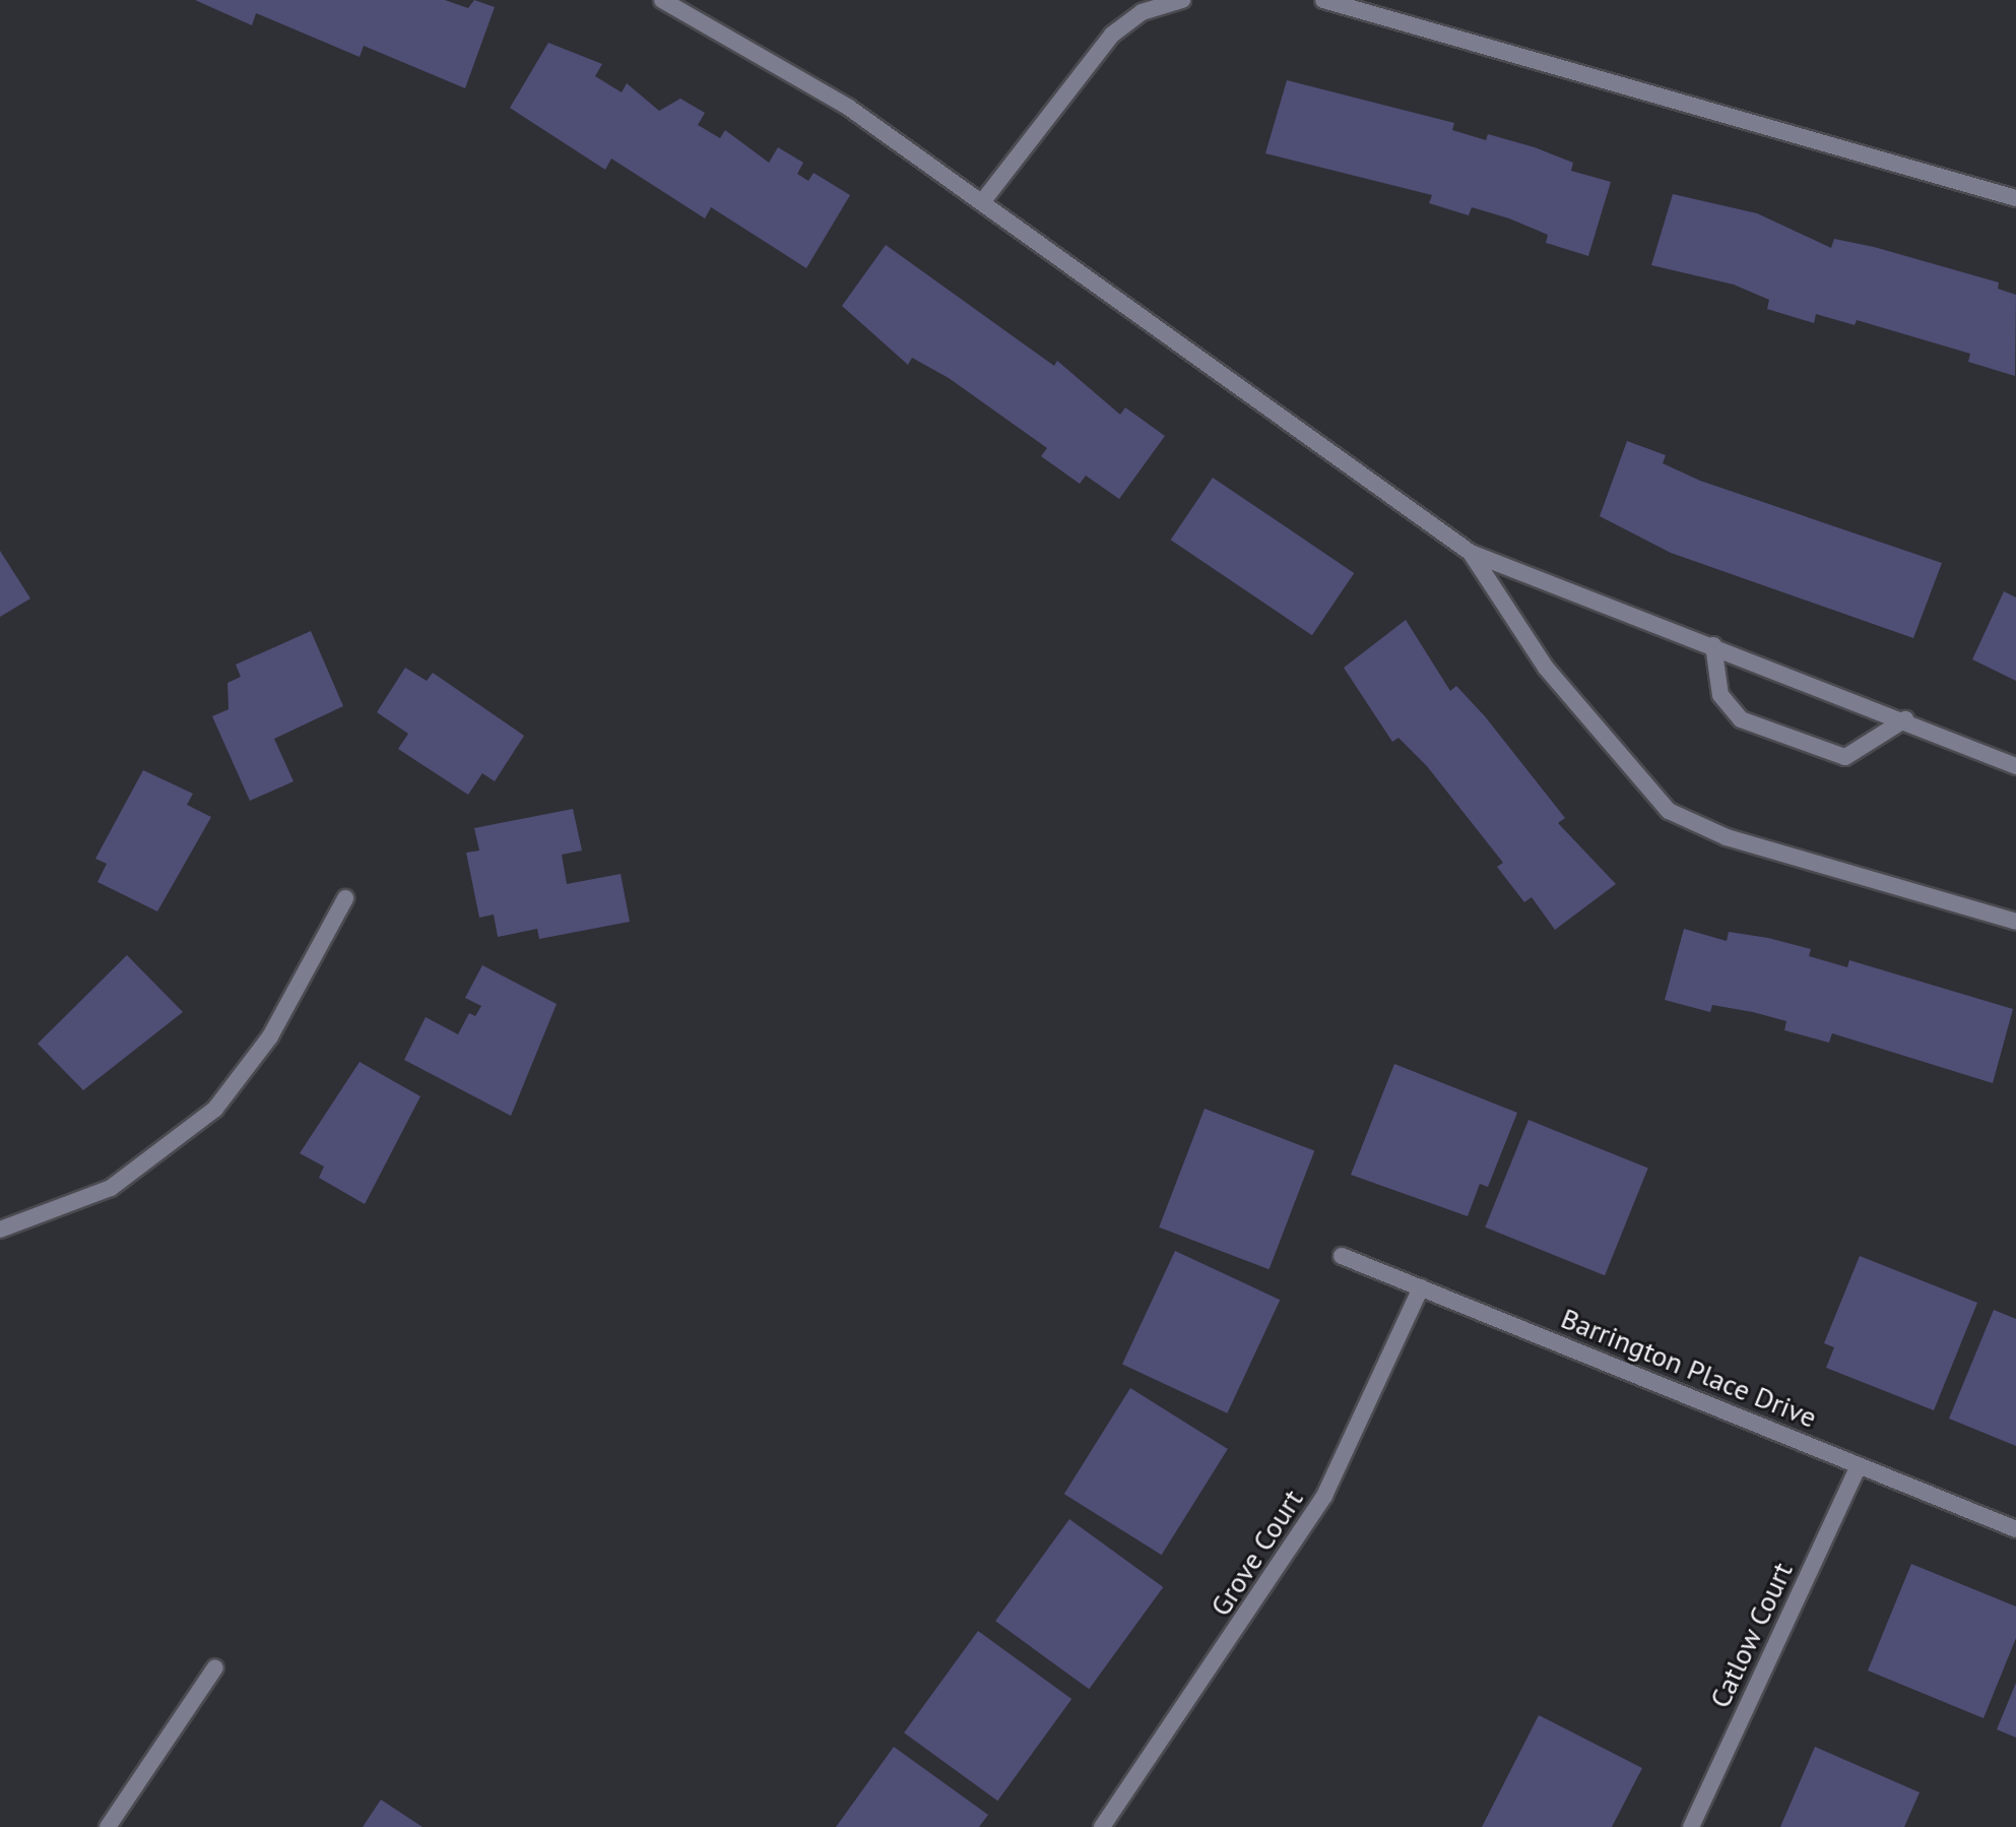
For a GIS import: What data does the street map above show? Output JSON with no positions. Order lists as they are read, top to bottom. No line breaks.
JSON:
{"streets":{"street":["Barrington Place Drive","Grove Court","Catlow Court"]},"crossings":[["Barrington Place Drive","Grove Court"],["Barrington Place Drive","Catlow Court"]]}
